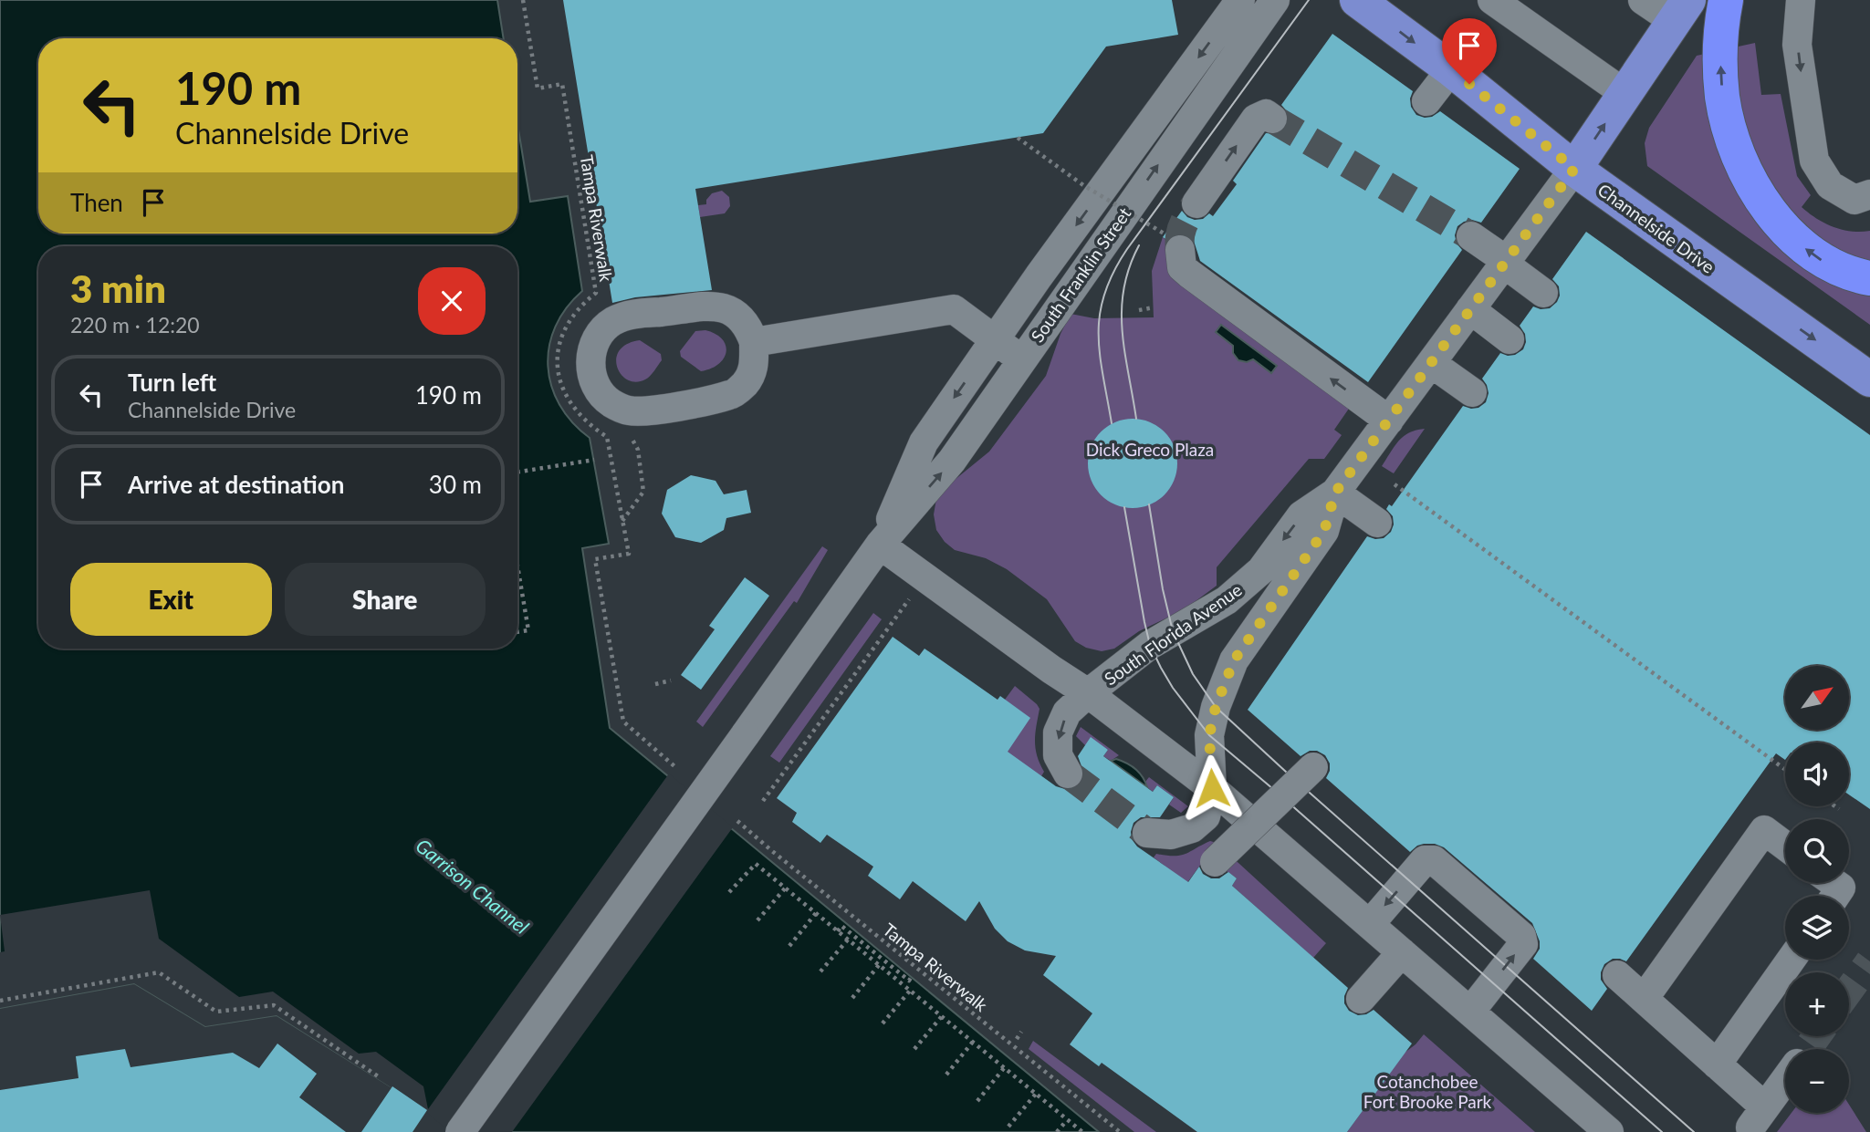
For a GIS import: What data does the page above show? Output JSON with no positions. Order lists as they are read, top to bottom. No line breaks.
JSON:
{"streets":{"main road":["Channelside Drive","South Florida Avenue"],"street":["South Franklin Street"],"path":["Tampa Riverwalk"]},"crossings":[["Channelside Drive","South Florida Avenue"]],"one_way":["Channelside Drive"],"water":["Garrison Channel"],"parks":["Dick Greco Plaza","Cotanchobee Fort Brooke Park"],"north":"top right","page":{"turn":["190 m","Channelside Drive"],"then":"Then","heading":["3 min","220 m · 12:20"],"list":[{"name":"Turn left","note":"Channelside Drive","value":"190 m"},{"name":"Arrive at destination","value":"30 m"}],"buttons":["Exit","Share"],"map_buttons":["+","−"]}}
